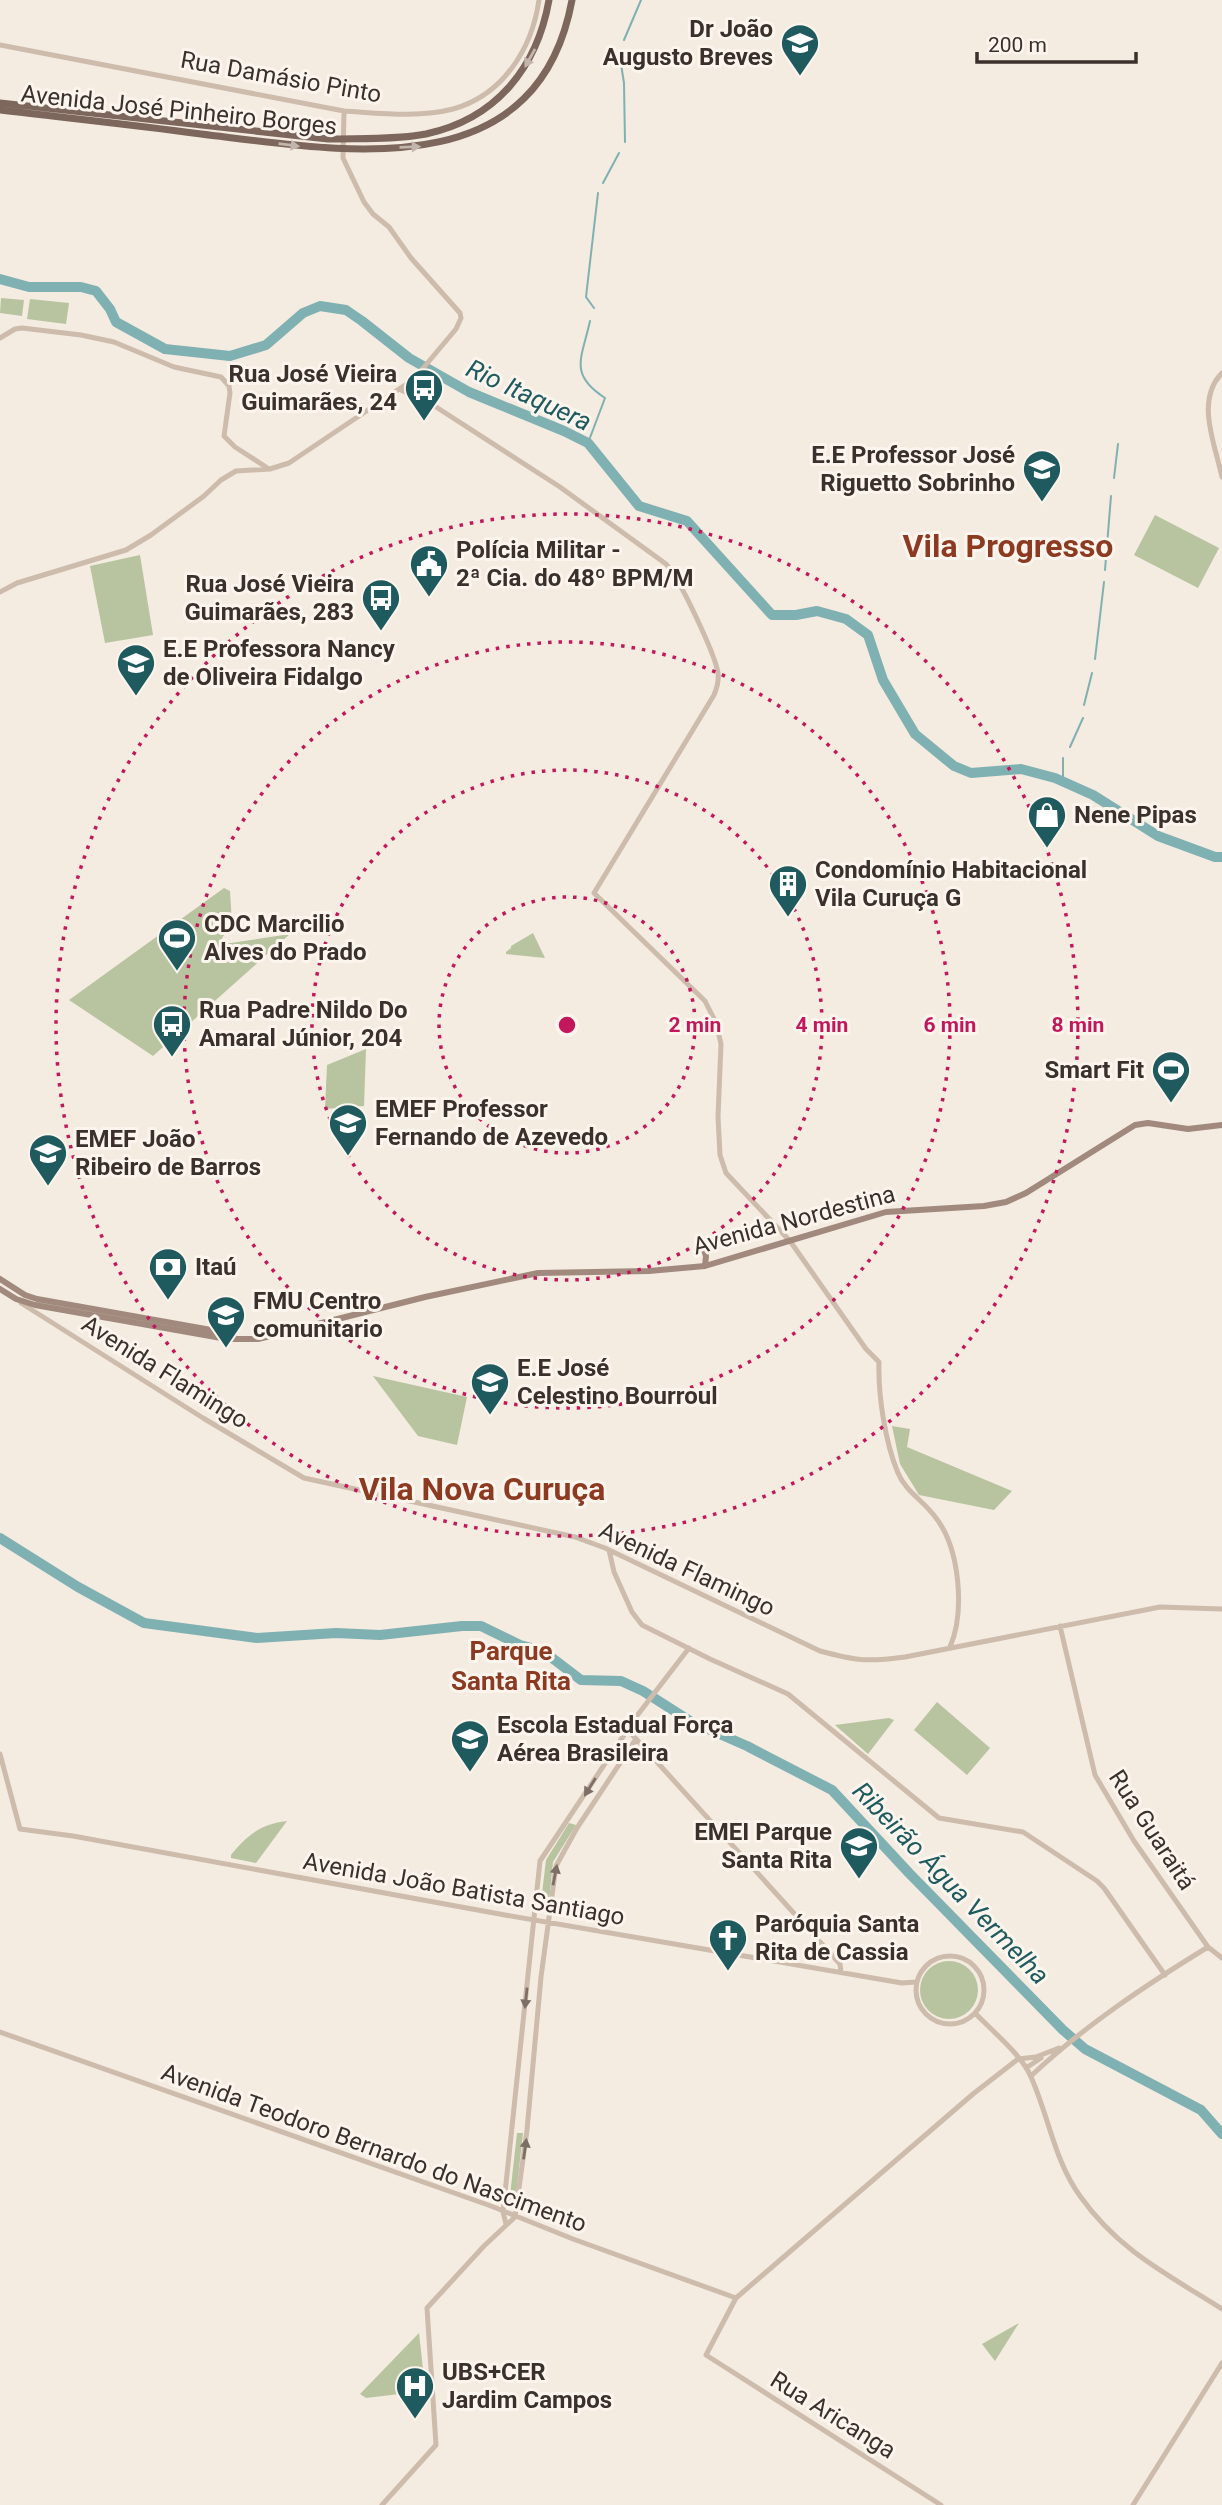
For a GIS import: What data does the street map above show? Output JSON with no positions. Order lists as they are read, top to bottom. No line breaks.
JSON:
{"streets":{"main road":["Avenida José Pinheiro Borges","Avenida Nordestina"],"street":["Rua Damásio Pinto","Avenida Flamingo","Rua Guaraitá","Avenida João Batista Santiago","Avenida Teodoro Bernardo do Nascimento","Rua Aricanga"]},"crossings":[["Avenida Nordestina","Avenida Flamingo"],["Avenida Flamingo","Rua Guaraitá"],["Avenida Teodoro Bernardo do Nascimento","Rua Aricanga"]],"districts":["Vila Progresso","Vila Nova Curuça","Parque Santa Rita"],"water":["Rio Itaquera","Ribeirão Água Vermelha"],"places":{"school or university":["Dr João Augusto Breves","E.E Professor José Riguetto Sobrinho","E.E Professora Nancy de Oliveira Fidalgo","EMEF Professor Fernando de Azevedo","EMEF João Ribeiro de Barros","FMU Centro comunitario","E.E José Celestino Bourroul","Escola Estadual Força Aérea Brasileira","EMEI Parque Santa Rita"],"bus stop":["Rua José Vieira Guimarães, 24","Rua José Vieira Guimarães, 283","Rua Padre Nildo Do Amaral Júnior, 204"],"public building":["Polícia Militar - 2ª Cia. do 48º BPM/M"],"shop":["Nene Pipas"],"building":["Condomínio Habitacional Vila Curuça G"],"sports":["CDC Marcilio Alves do Prado","Smart Fit"],"bank":["Itaú"],"church":["Paróquia Santa Rita de Cassia"],"hospital":["UBS+CER Jardim Campos"]},"scale_bar":"200 m","rings":["2 min","4 min","6 min","8 min"]}
